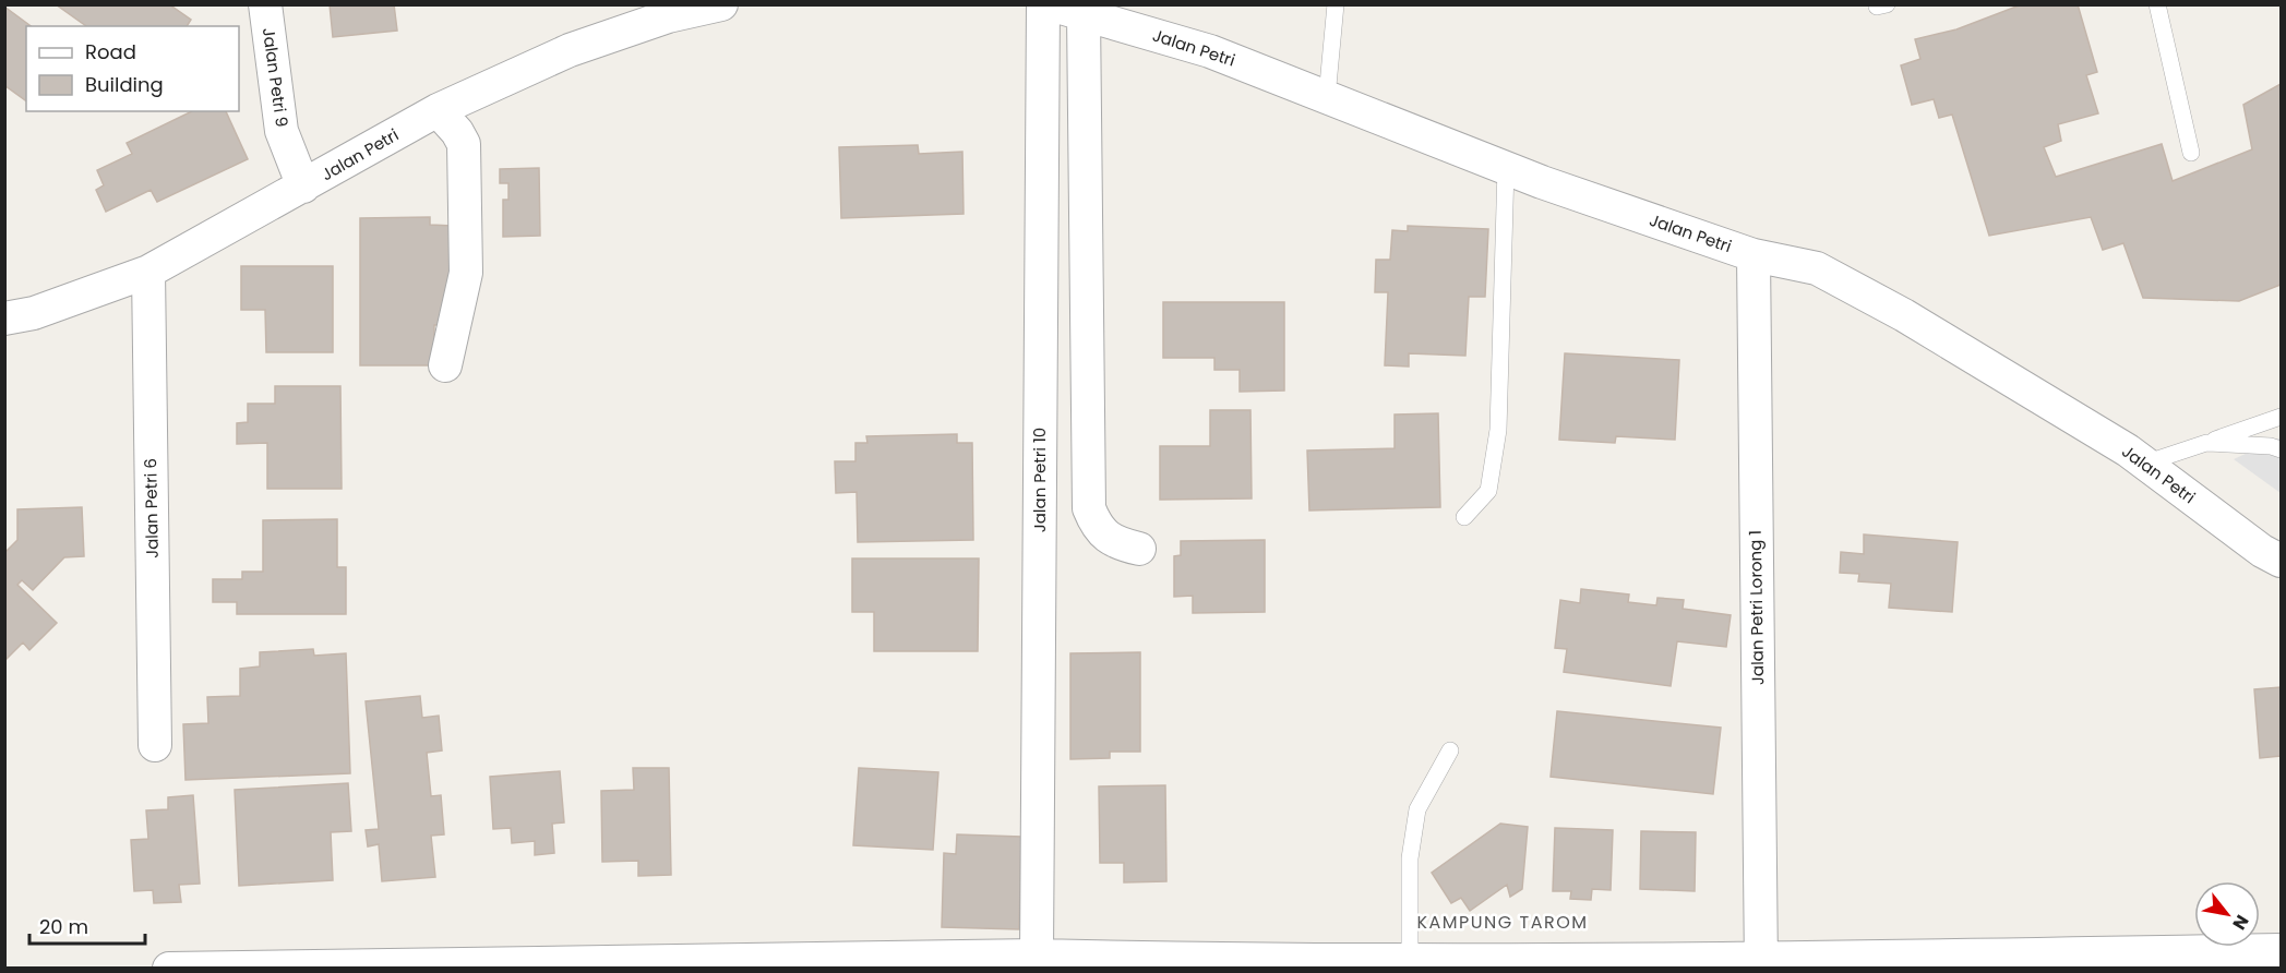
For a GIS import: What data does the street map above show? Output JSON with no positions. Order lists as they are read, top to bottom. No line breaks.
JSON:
{"streets":{"street":["Jalan Petri","Jalan Petri 9","Jalan Petri 10","Jalan Petri 6","Jalan Petri Lorong 1"]},"crossings":[["Jalan Petri","Jalan Petri 9"],["Jalan Petri","Jalan Petri 6"],["Jalan Petri","Jalan Petri Lorong 1"]],"districts":["KAMPUNG TAROM"],"legend":["Road","Building"],"scale_bar":"20 m","north":"bottom right"}
